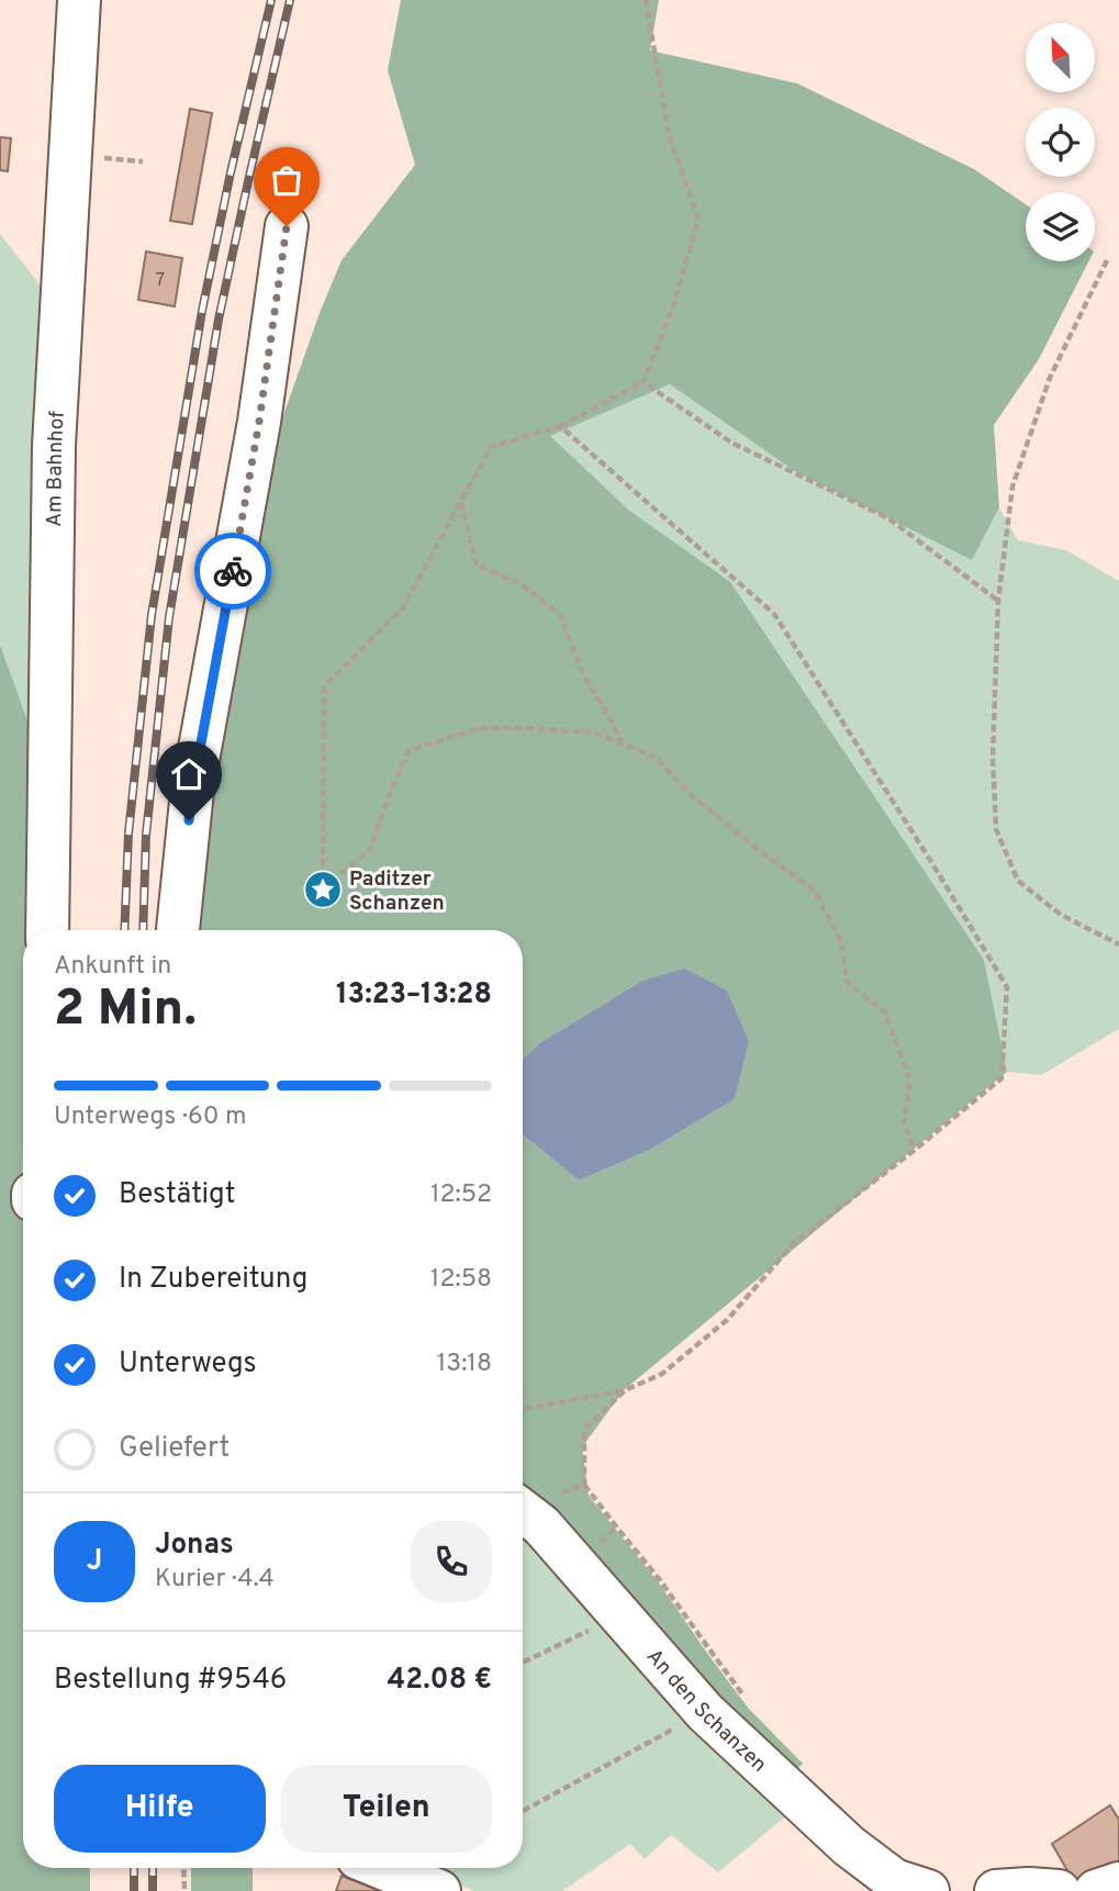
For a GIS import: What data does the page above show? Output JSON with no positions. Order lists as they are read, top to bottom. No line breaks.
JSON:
{"streets":{"street":["Am Bahnhof","An den Schanzen"]},"places":{"place":["Paditzer Schanzen"]},"house_numbers":["7"],"north":"top left","page":{"heading":["2 Min.","Ankunft in","13:23–13:28"],"panel":["Jonas","Kurier · 4.4","Bestellung #9546","42.08 €"],"bar":"Unterwegs · 60 m","list":[["Bestätigt","12:52"],["In Zubereitung","12:58"],["Unterwegs","13:18"],"Geliefert"],"round":"J","buttons":["Hilfe","Teilen"]}}
